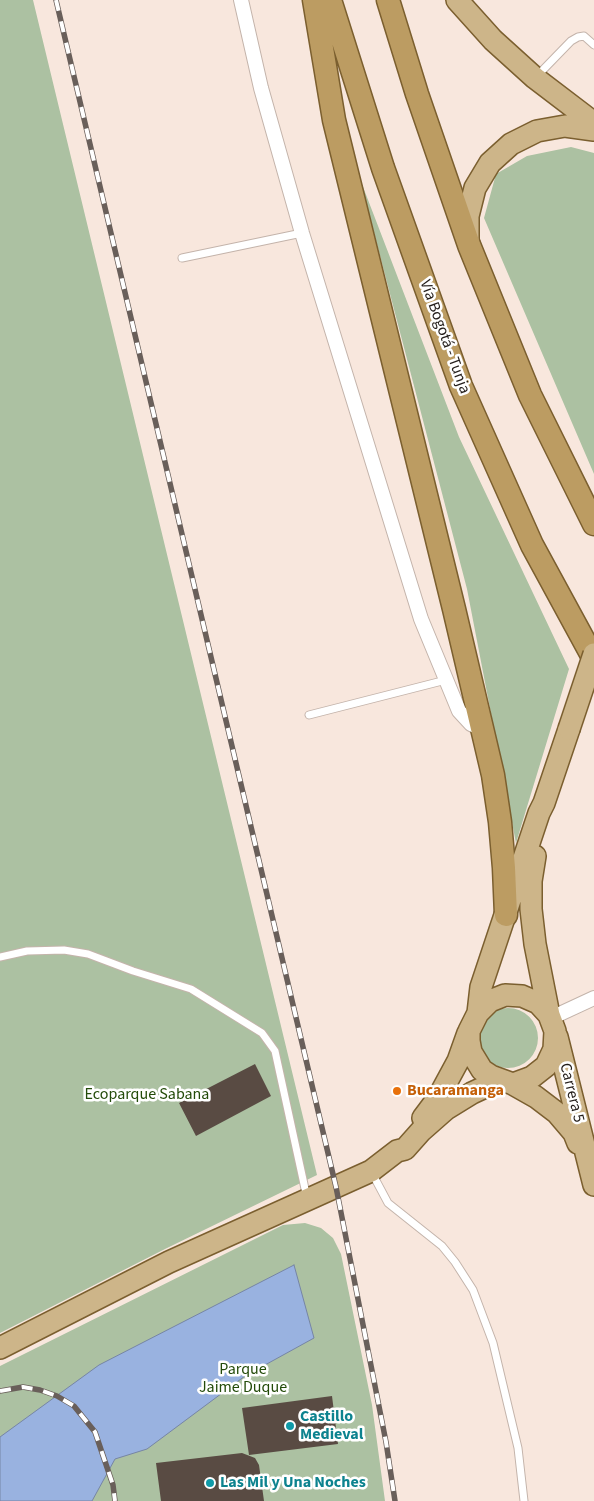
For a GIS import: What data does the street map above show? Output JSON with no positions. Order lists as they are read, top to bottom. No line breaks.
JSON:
{"streets":{"highway":["Vía Bogotá - Tunja"],"main road":["Carrera 5"]},"parks":["Ecoparque Sabana","Parque Jaime Duque"],"places":["Bucaramanga","Castillo Medieval","Las Mil y Una Noches"]}
